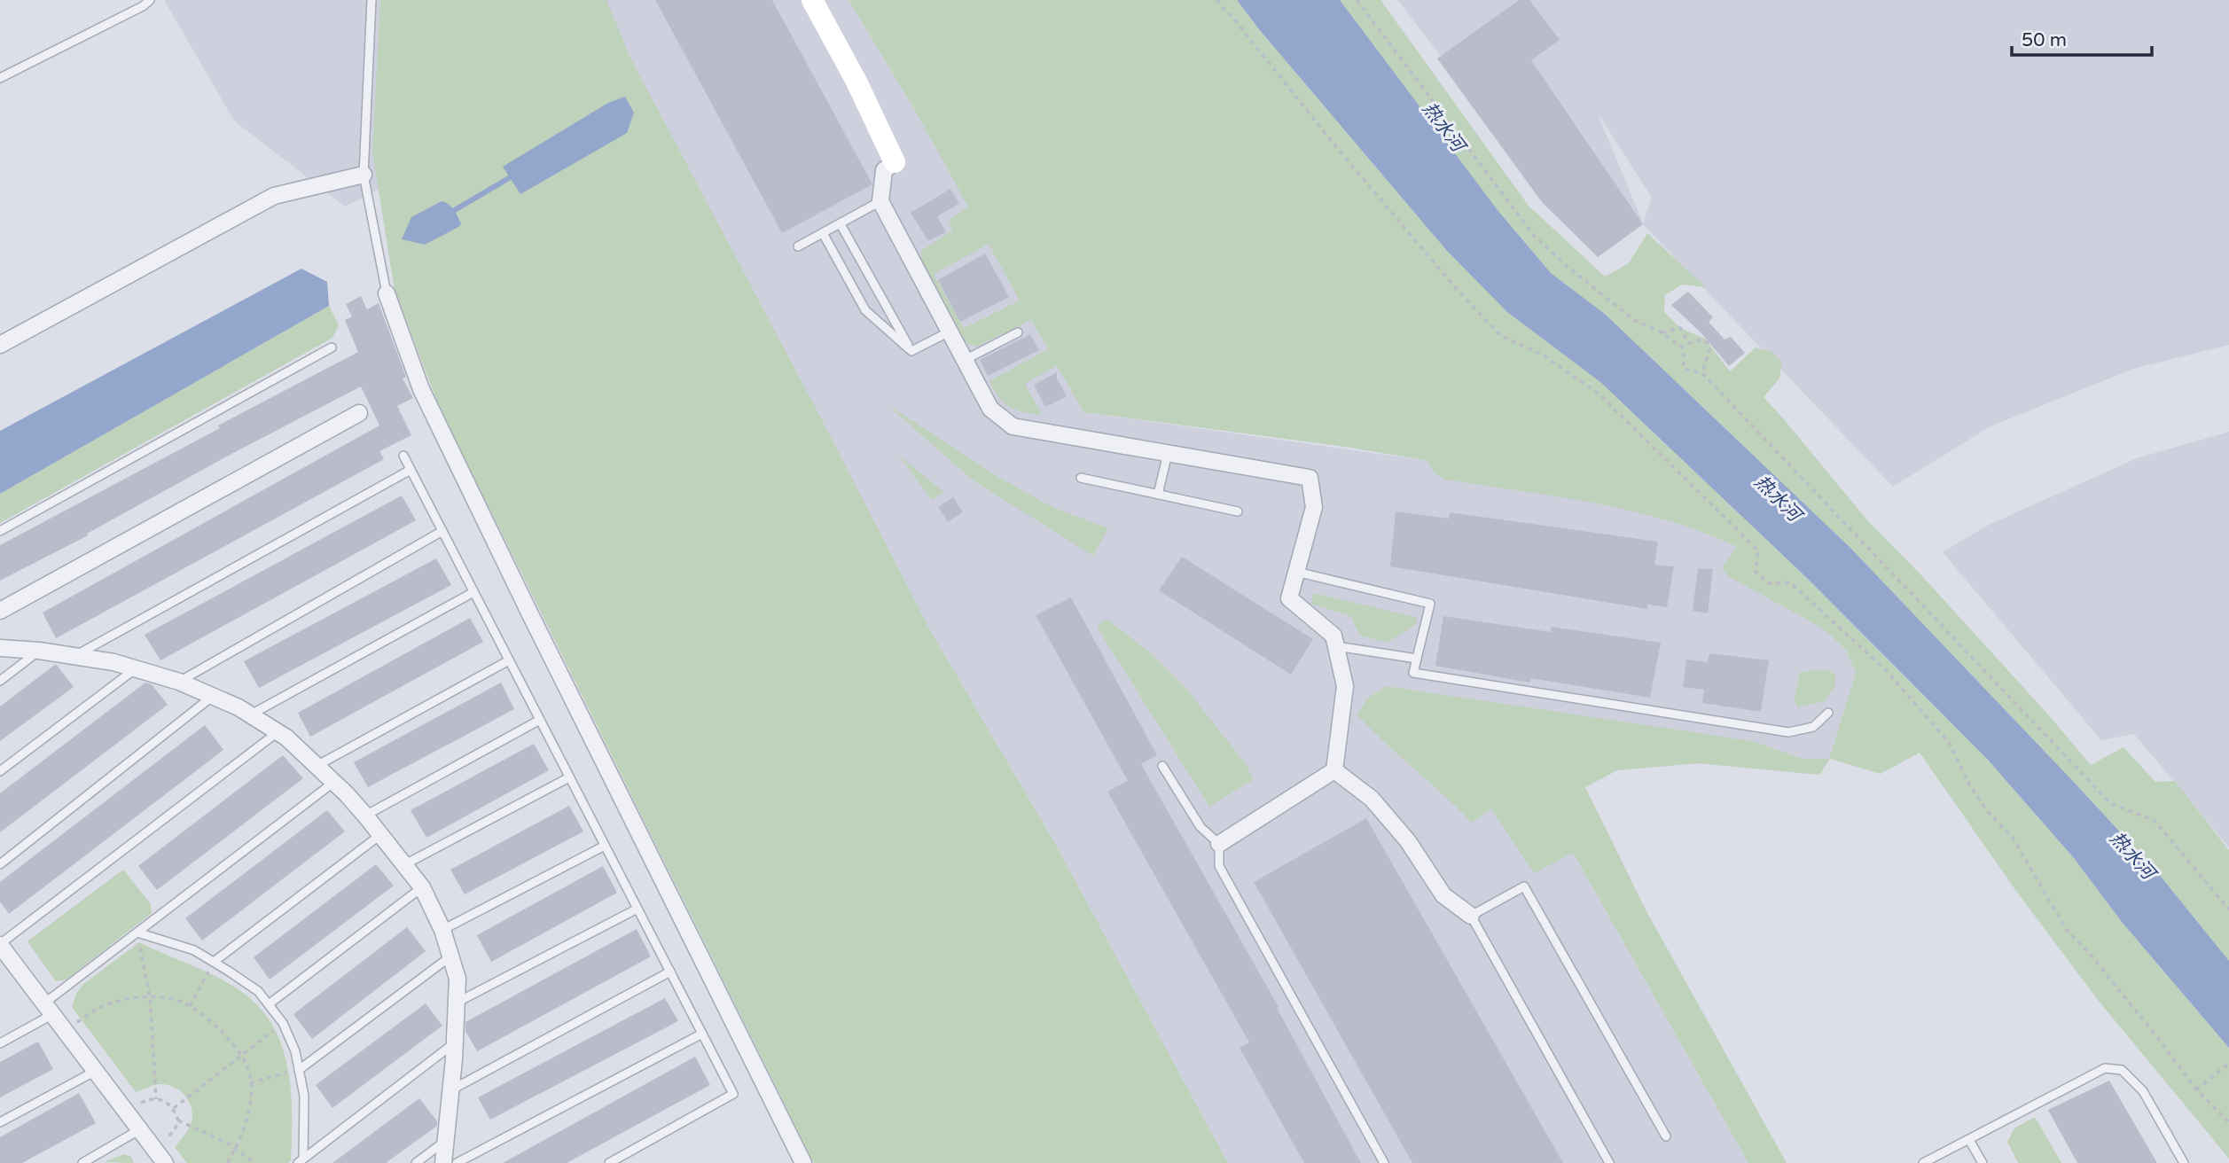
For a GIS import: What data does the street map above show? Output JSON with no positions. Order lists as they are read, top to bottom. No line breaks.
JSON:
{"water":["热水河"],"scale_bar":"50 m"}
